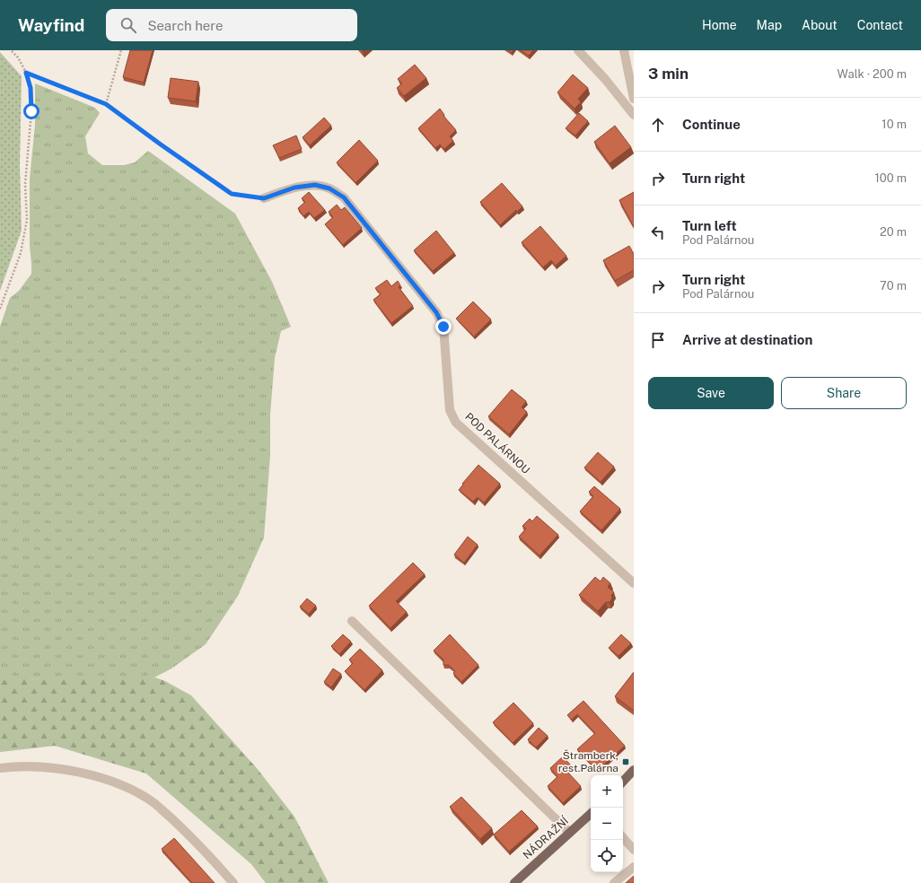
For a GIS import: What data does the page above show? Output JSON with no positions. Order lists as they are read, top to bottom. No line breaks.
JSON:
{"streets":{"main road":["NÁDRAŽNÍ"],"street":["POD PALÁRNOU"]},"places":{"transit":["Štramberk, rest.Palárna"]},"page":{"header":"Wayfind","search":"Search here","nav":["Home","Map","About","Contact"],"heading":["3 min","Walk · 200 m"],"list":[["Continue","10 m"],["Turn right","100 m"],["Turn left","Pod Palárnou","20 m"],["Turn right","Pod Palárnou","70 m"],"Arrive at destination"],"buttons":["Save","Share"],"map_buttons":["+","−"]}}
